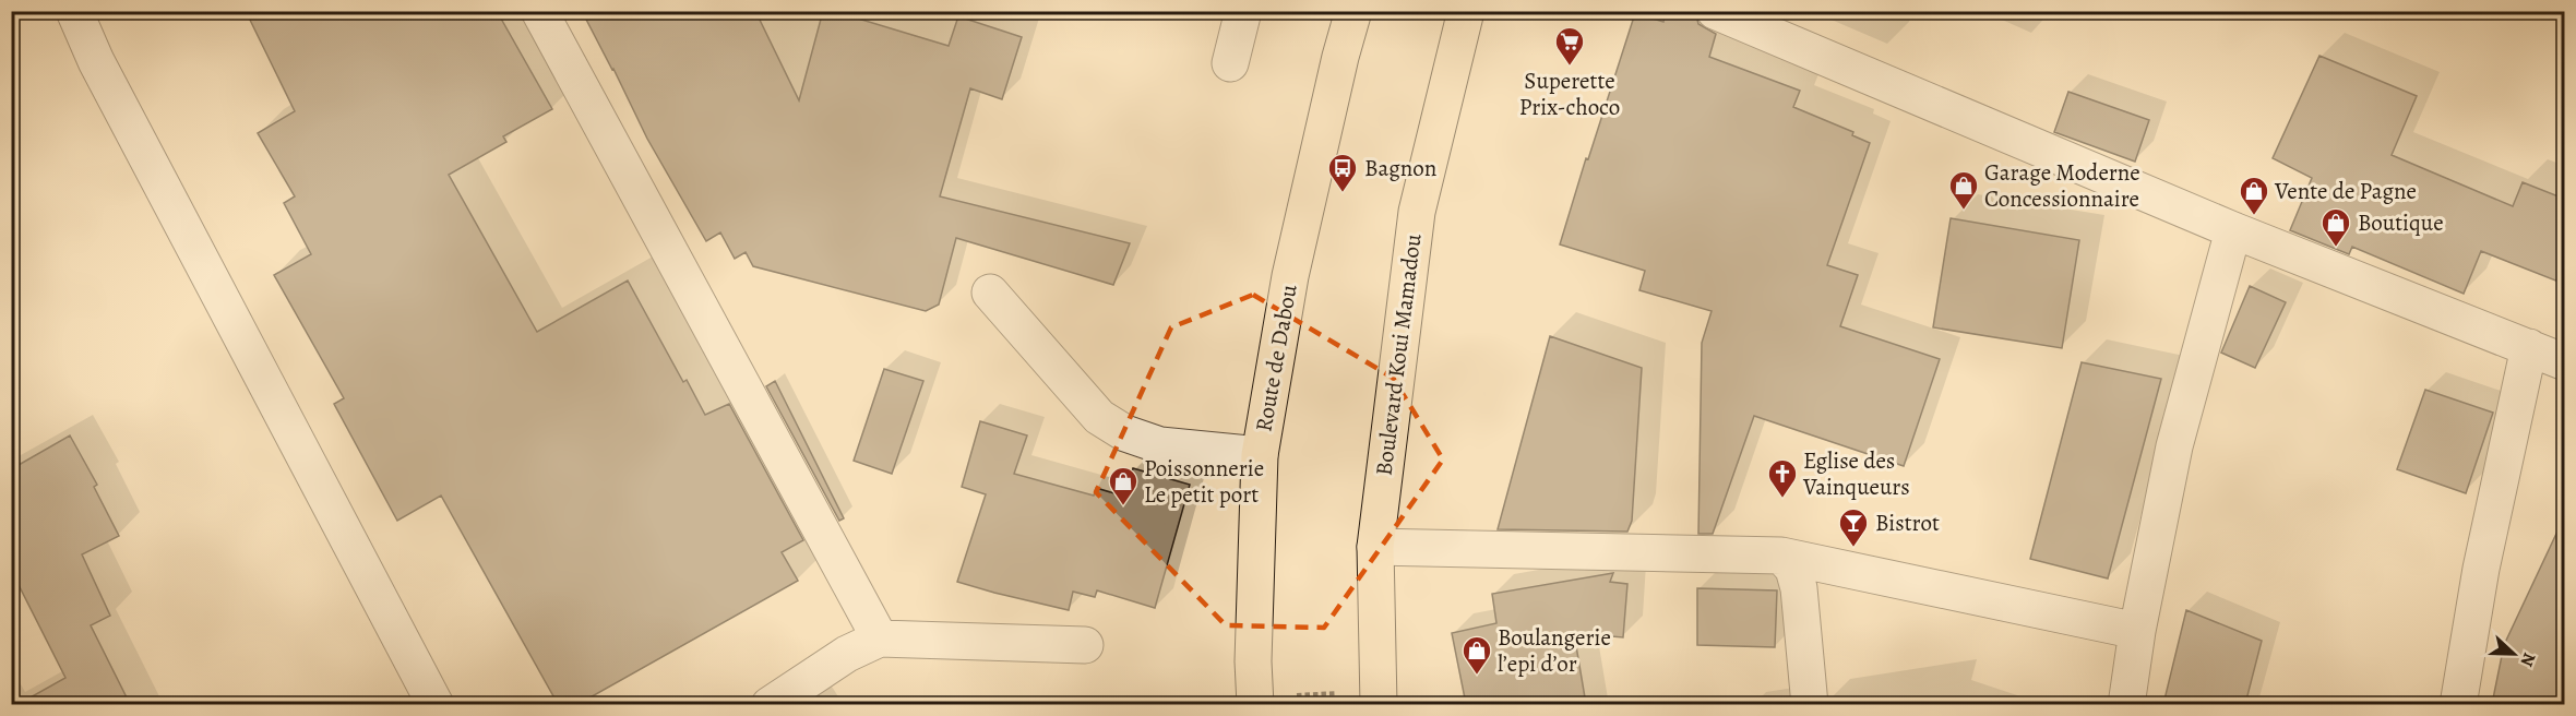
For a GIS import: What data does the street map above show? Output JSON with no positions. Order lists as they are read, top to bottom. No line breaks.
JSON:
{"streets":{"main road":["Boulevard Koui Mamadou","Route de Dabou"]},"places":{"supermarket":["Superette Prix-choco"],"bus stop":["Bagnon"],"shop":["Garage Moderne Concessionnaire","Vente de Pagne","Boutique","Poissonnerie Le petit port","Boulangerie l’epi d’or"],"church":["Eglise des Vainqueurs"],"bar":["Bistrot"]},"north":"right"}
